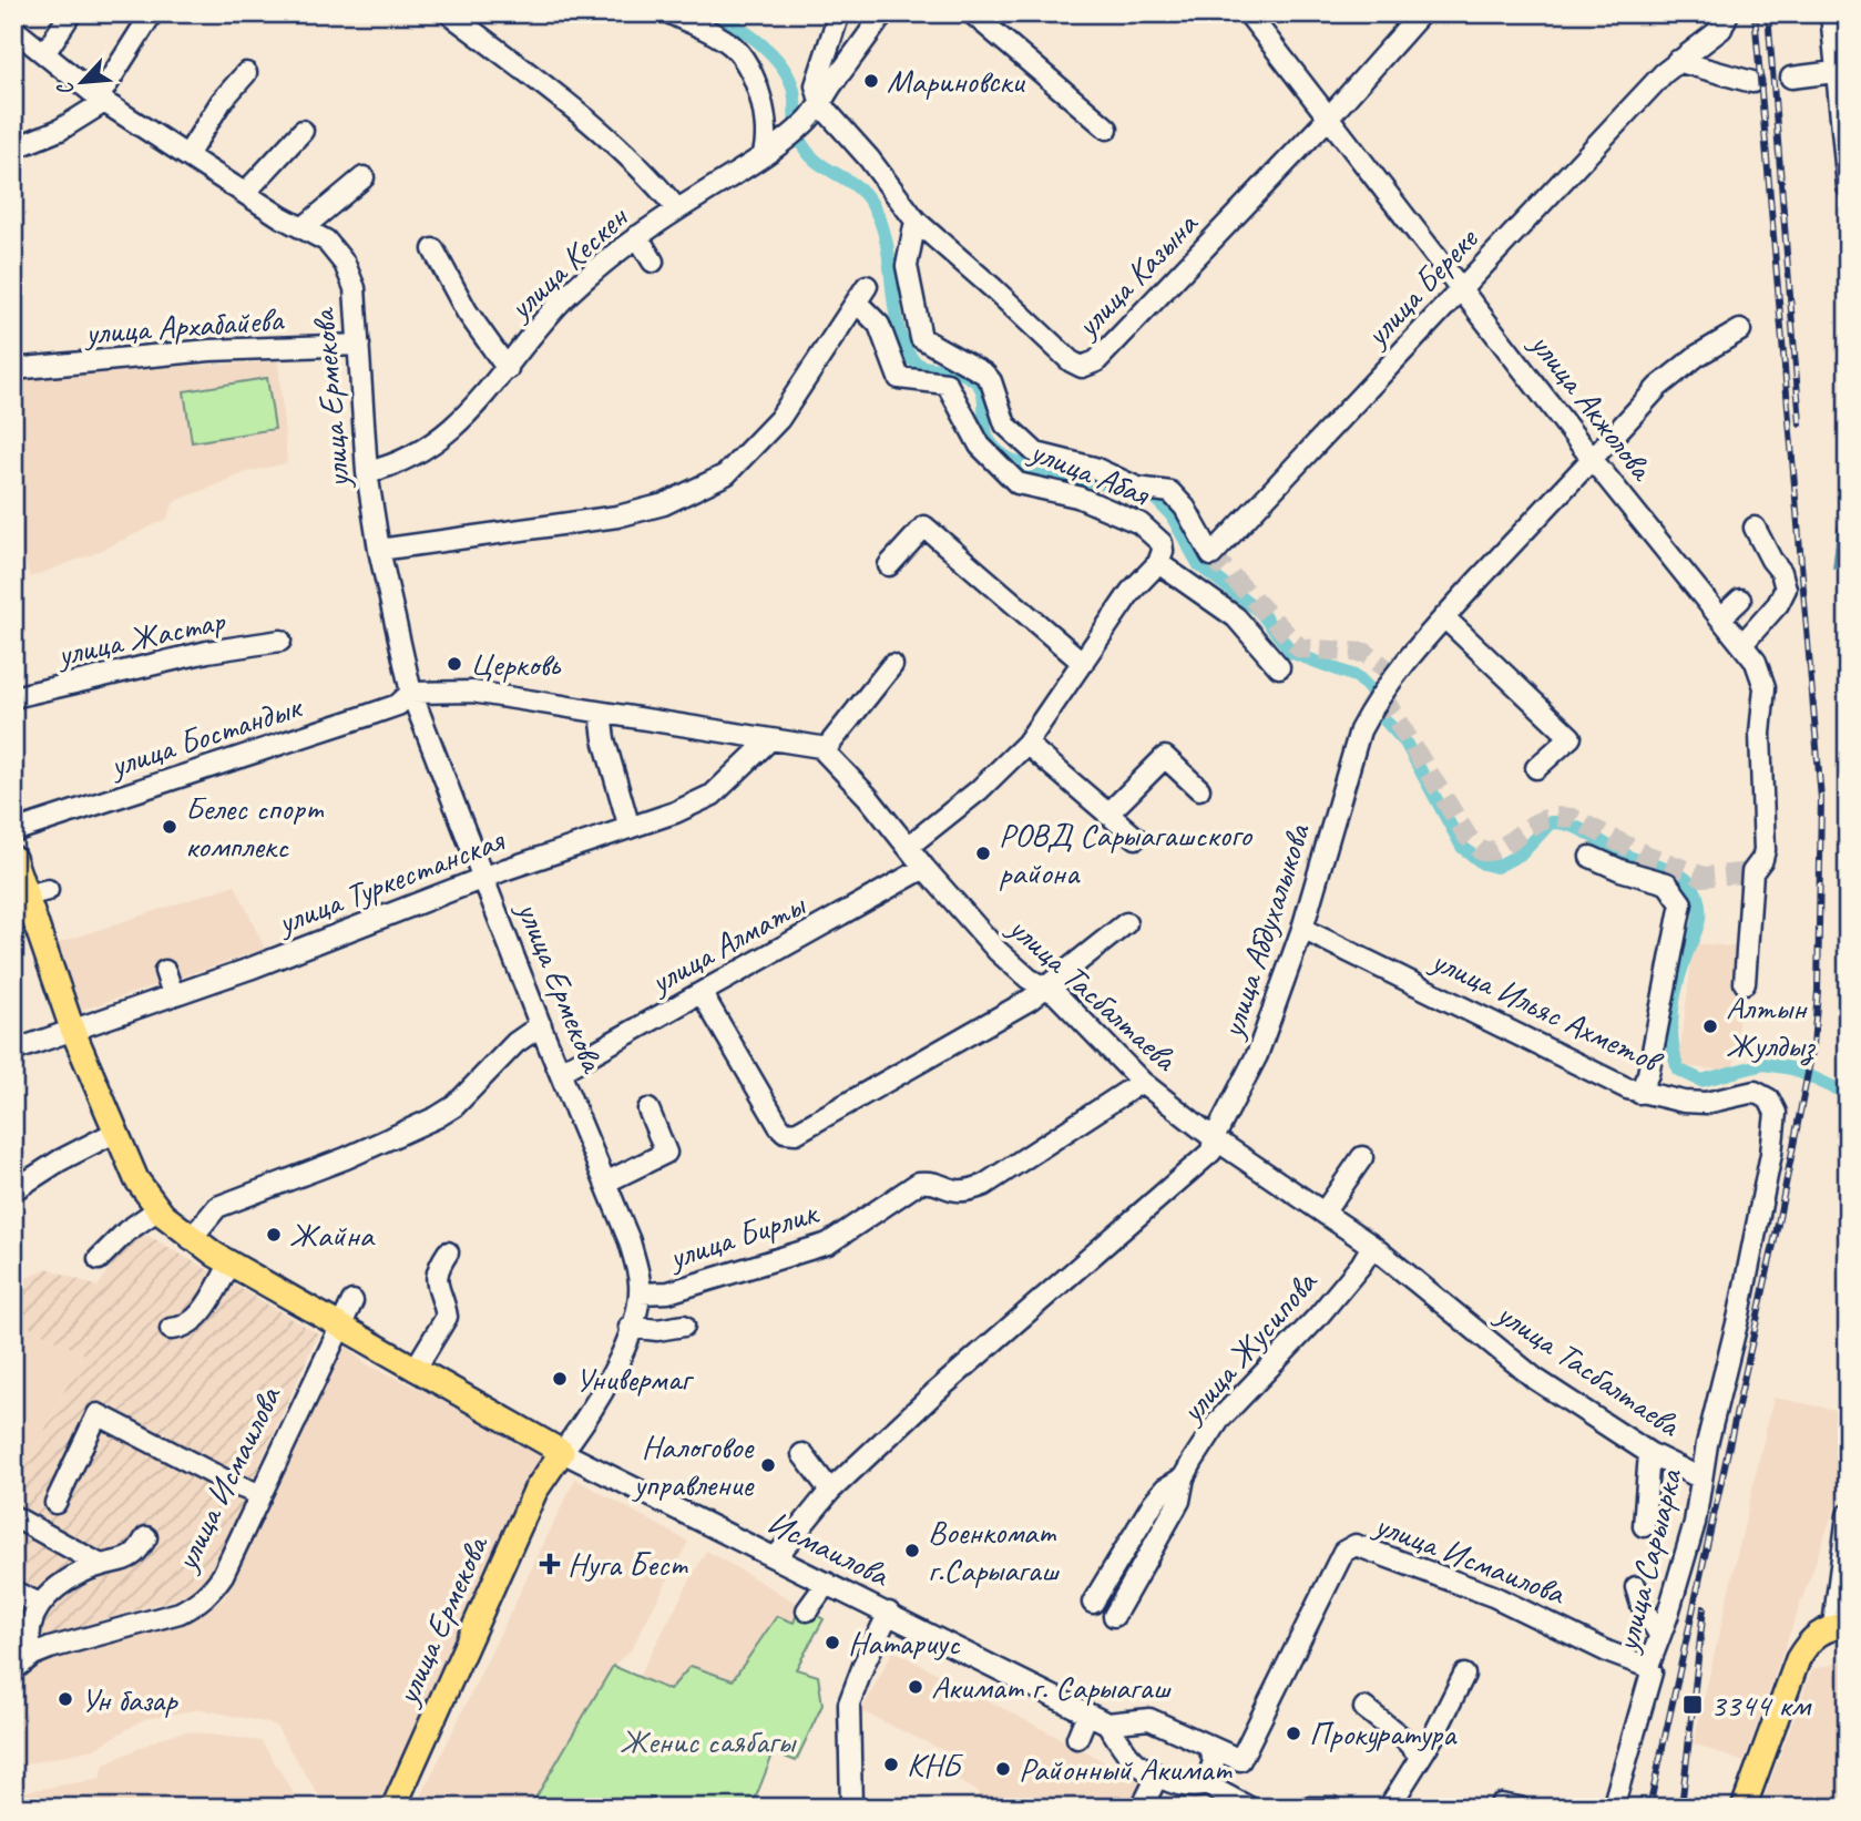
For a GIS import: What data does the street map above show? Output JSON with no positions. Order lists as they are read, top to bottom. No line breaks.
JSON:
{"streets":{"main road":["улица Ермекова"],"street":["улица Кескен","улица Казына","улица Береке","улица Архабайева","улица Акжолова","улица Абая","улица Жастар","улица Бостандык","улица Туркестанская","улица Абдухалыкова","улица Алматы","улица Тасбалтаева","улица Ильяс Ахметов","улица Бирлик","улица Жусипова","улица Исмаилова","Исмаилова","улица Сарыарка"]},"crossings":[["улица Кескен","улица Казына"],["улица Кескен","улица Ермекова"],["улица Казына","улица Береке"],["улица Казына","улица Акжолова"],["улица Береке","улица Акжолова"],["улица Архабайева","улица Ермекова"],["улица Ермекова","улица Абая"],["улица Ермекова","улица Бостандык"],["улица Ермекова","улица Туркестанская"],["улица Ермекова","улица Алматы"],["улица Ермекова","улица Бирлик"],["улица Ермекова","Исмаилова"],["улица Акжолова","улица Абдухалыкова"],["улица Абдухалыкова","улица Тасбалтаева"],["улица Абдухалыкова","улица Ильяс Ахметов"],["улица Абдухалыкова","Исмаилова"],["улица Алматы","улица Тасбалтаева"],["улица Тасбалтаева","улица Бирлик"],["улица Тасбалтаева","улица Жусипова"],["улица Тасбалтаева","улица Сарыарка"],["улица Ильяс Ахметов","улица Сарыарка"],["улица Исмаилова","улица Сарыарка"]],"parks":["Женис саябагы"],"places":{"other":["Мариновски","Церковь","Белес спорт комплекс","РОВД Сарыагашского района","Алтын Жулдыз","Жайна","Универмаг","Налоговое управление","Военкомат г.Сарыагаш","Натариус","Акимат г. Сарыагаш","Ун базар","Прокуратура","КНБ","Районный Акимат"],"health":["Нуга Бест"],"transit":["3344 км"]},"north":"bottom left"}
